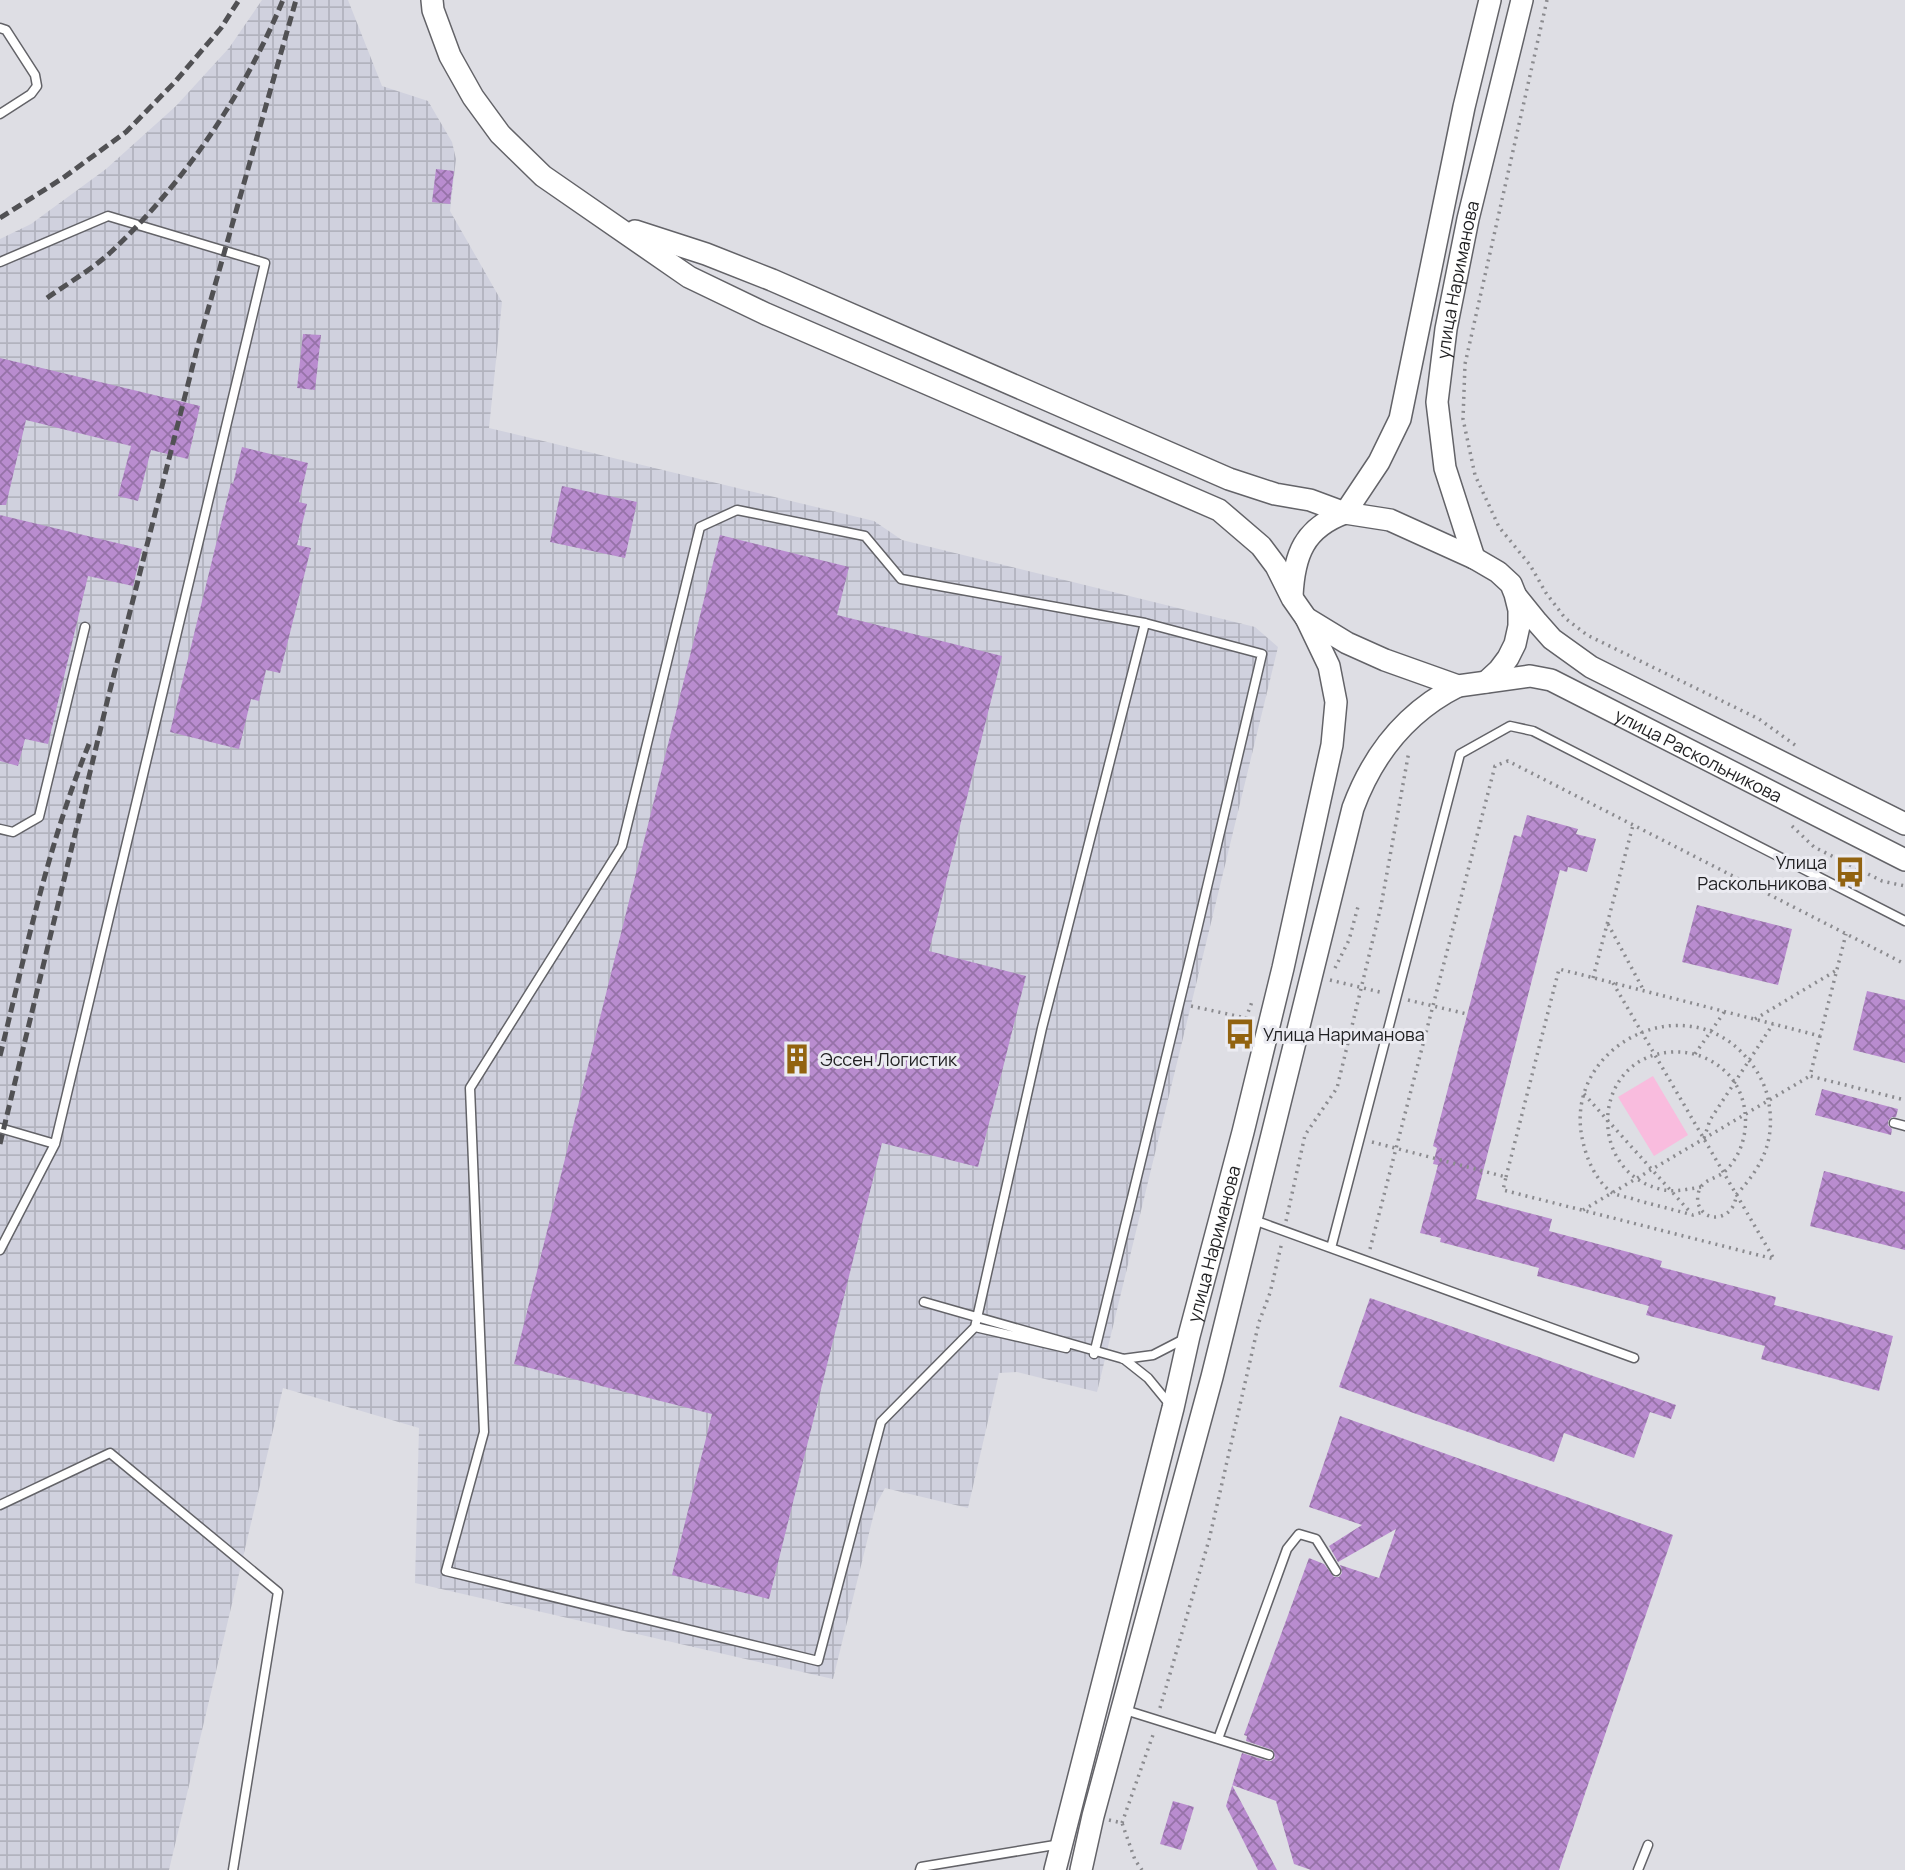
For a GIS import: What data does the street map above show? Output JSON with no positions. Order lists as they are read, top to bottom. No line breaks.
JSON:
{"streets":{"main road":["улица Нариманова","улица Раскольникова"]},"crossings":[["улица Нариманова","улица Раскольникова"]],"places":{"bus stop":["Улица Раскольникова","Улица Нариманова"],"building":["Эссен Логистик"]}}
